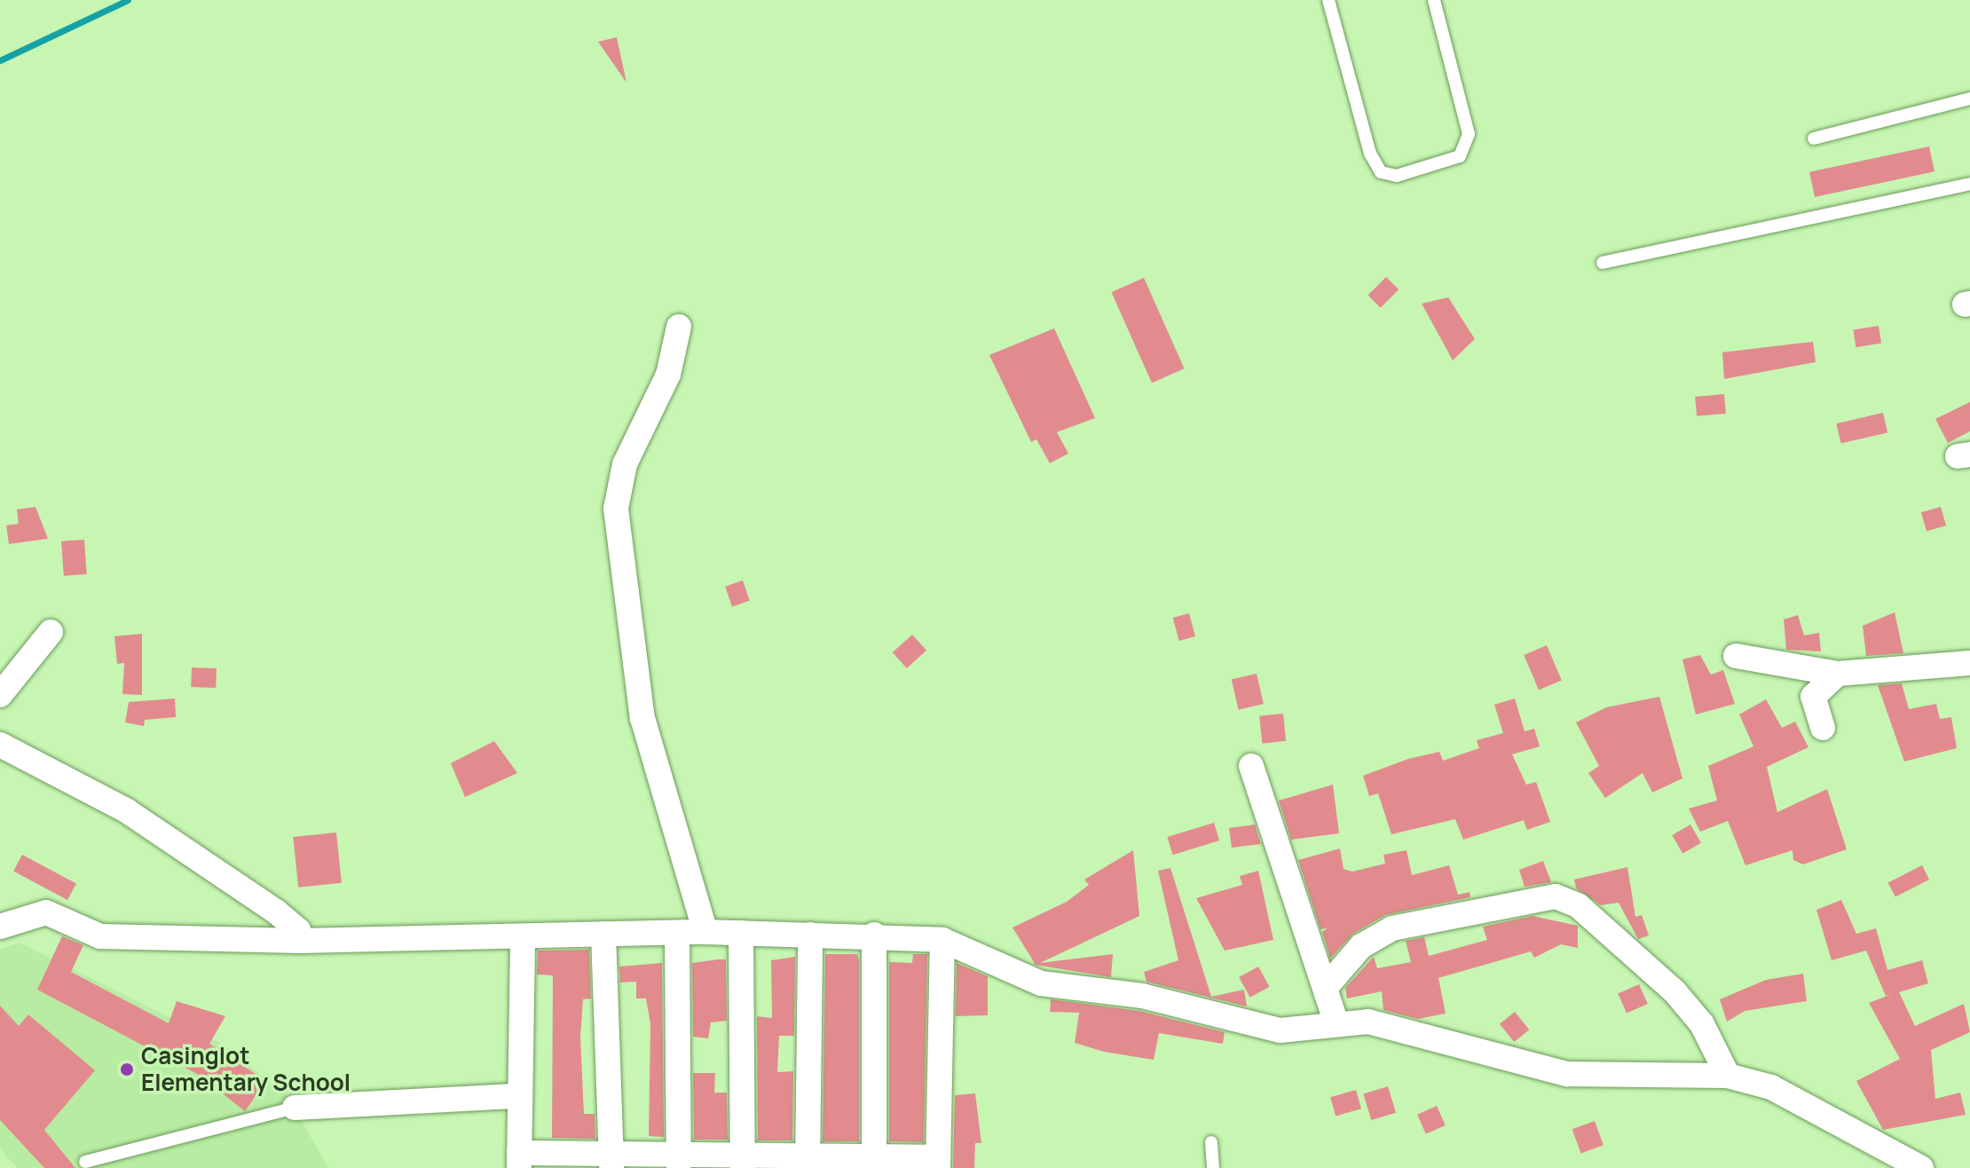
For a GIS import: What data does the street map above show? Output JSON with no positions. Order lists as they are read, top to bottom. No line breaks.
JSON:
{"places":["Casinglot Elementary School"]}
